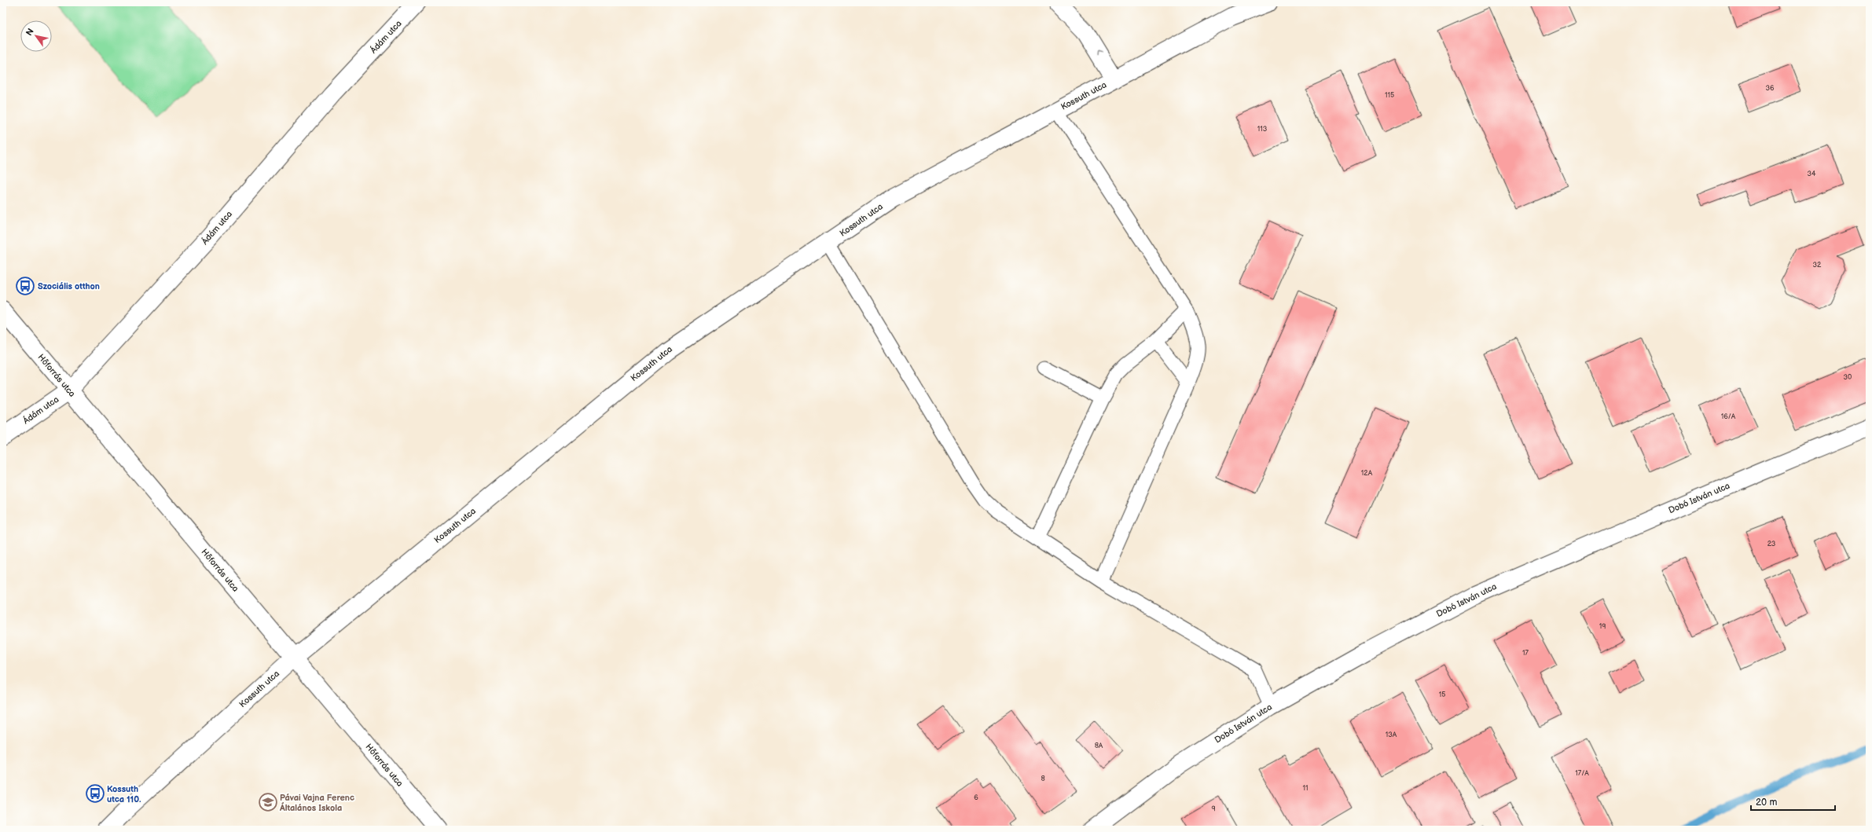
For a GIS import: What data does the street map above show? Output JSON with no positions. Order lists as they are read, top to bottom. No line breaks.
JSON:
{"streets":{"street":["Ádám utca","Kossuth utca","Hőforrás utca","Dobó István utca"]},"crossings":[["Ádám utca","Hőforrás utca"],["Kossuth utca","Hőforrás utca"]],"places":{"bus stop":["Szociális otthon","Kossuth utca 110."],"school or university":["Pávai Vajna Ferenc Általános Iskola"]},"house_numbers":["36","115","113","34","32","30","16/A","12A","23","19","17","15","13A","8A","17/A","8","11","6","9"],"scale_bar":"20 m","north":"top left"}
